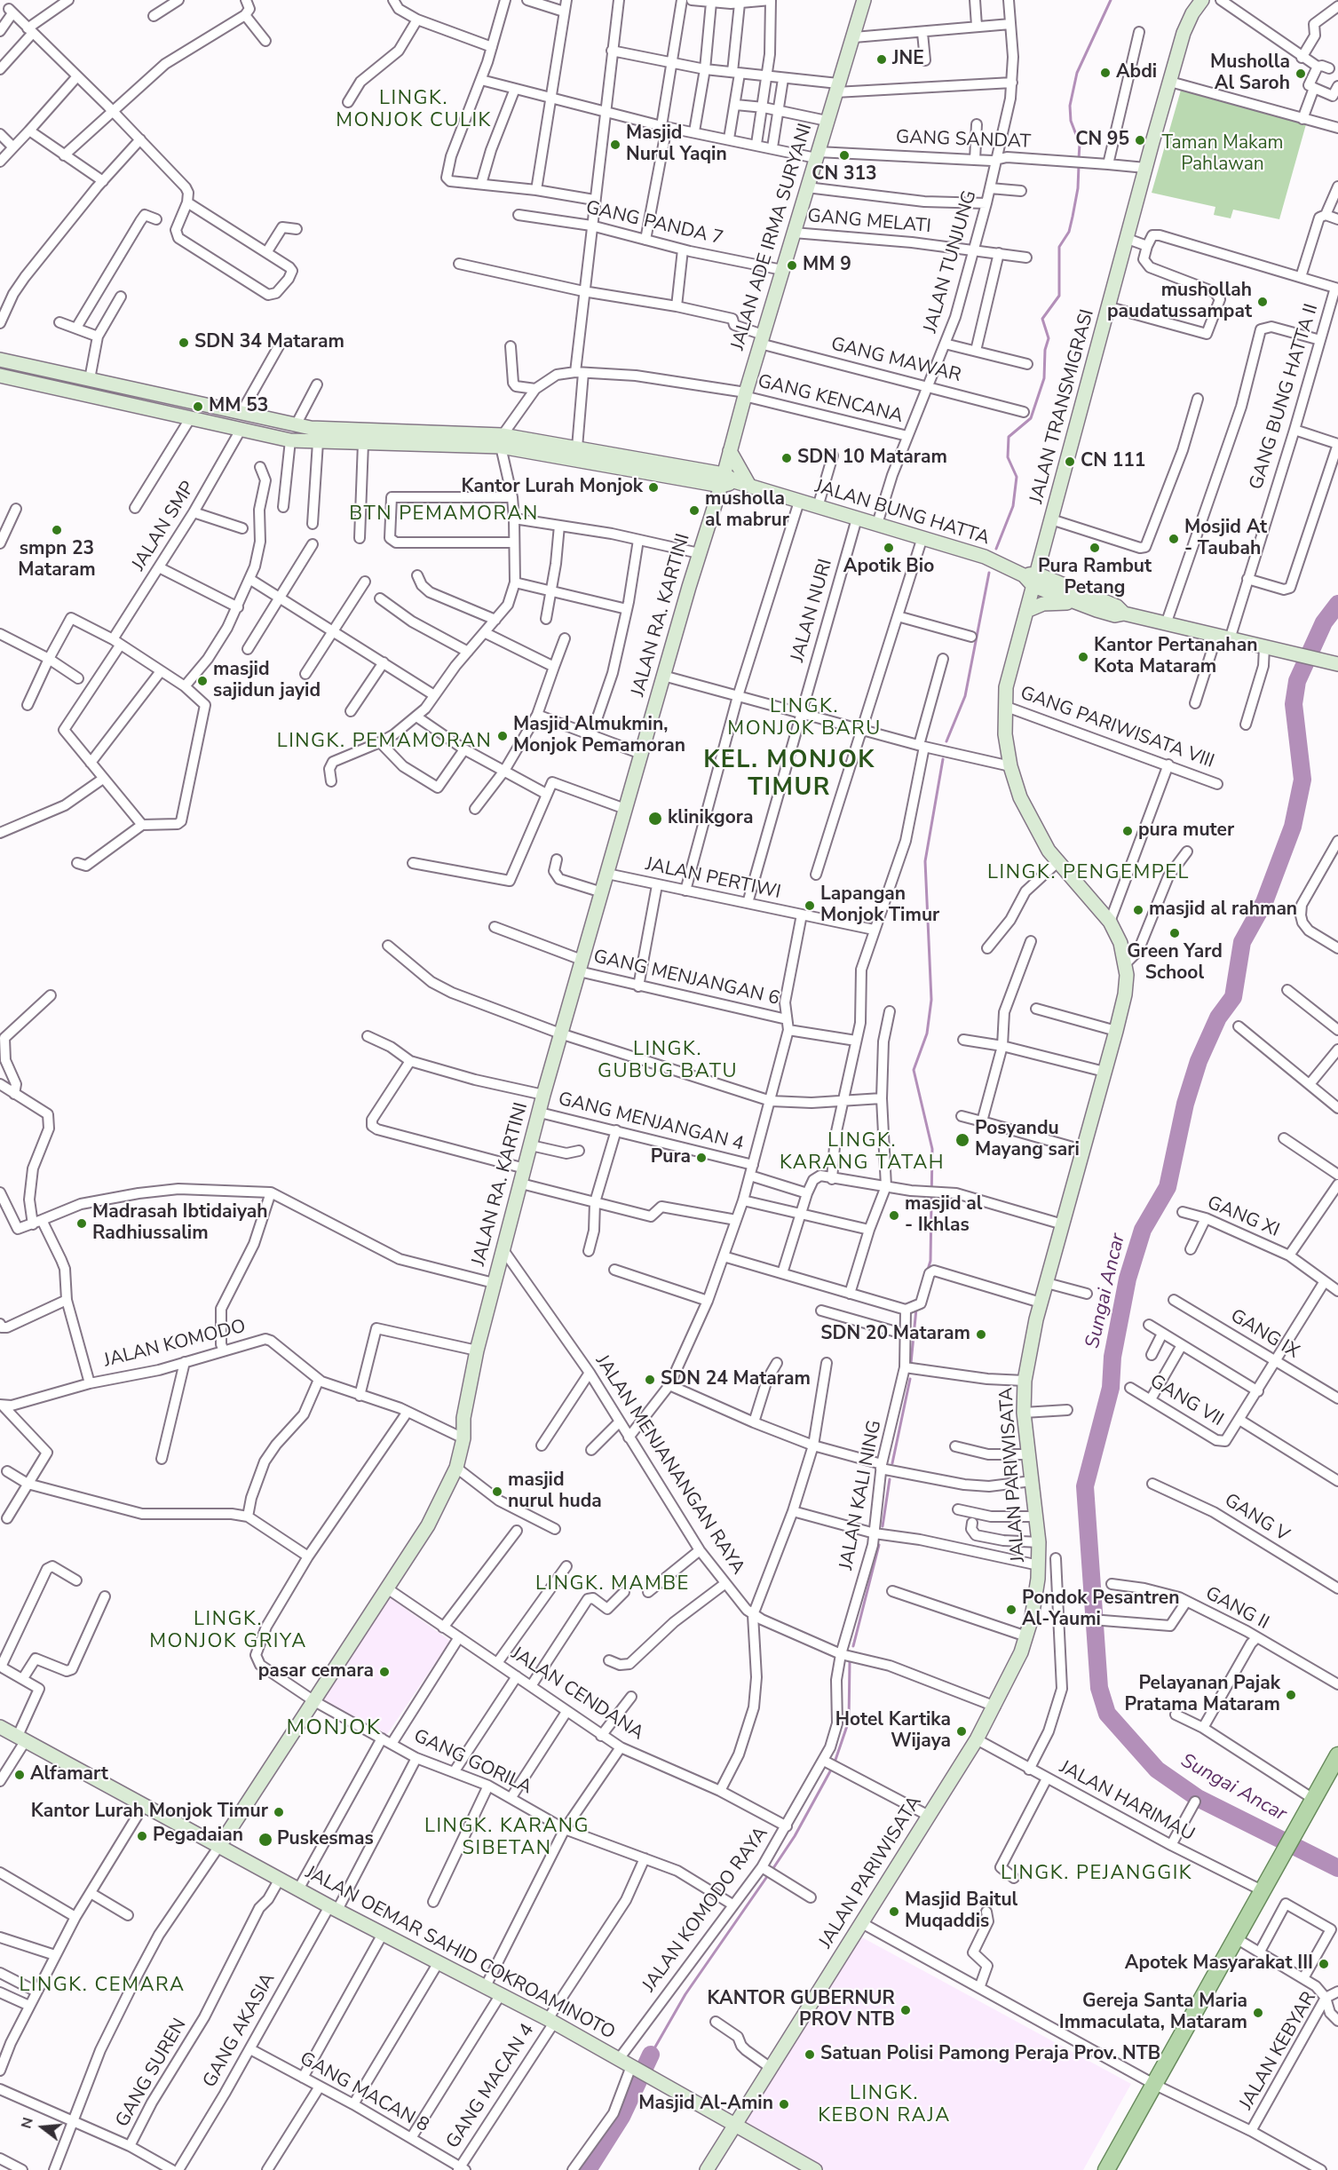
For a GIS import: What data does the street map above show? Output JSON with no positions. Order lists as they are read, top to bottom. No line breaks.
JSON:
{"streets":{"street":["GANG SANDAT","GANG MELATI","GANG PANDA 7","JALAN ADE IRMA SURYANI","JALAN TUNJUNG","GANG MAWAR","GANG BUNG HATTA II","GANG KENCANA","JALAN TRANSMIGRASI","JALAN BUNG HATTA","JALAN SMP","JALAN NURI","JALAN RA. KARTINI","GANG PARIWISATA VIII","JALAN PERTIWI","GANG MENJANGAN 6","GANG MENJANGAN 4","GANG XI","GANG IX","JALAN KOMODO","GANG VII","JALAN MENJANANGAN RAYA","JALAN PARIWISATA","JALAN KALI NING","GANG V","GANG II","JALAN CENDANA","GANG GORILA","JALAN HARIMAU","JALAN KOMODO RAYA","JALAN OEMAR SAHID COKROAMINOTO","GANG AKASIA","JALAN KEBYAR","GANG SUREN","GANG MACAN 4","GANG MACAN 8"]},"crossings":[["GANG SANDAT","JALAN ADE IRMA SURYANI"],["GANG SANDAT","JALAN TUNJUNG"],["GANG SANDAT","JALAN TRANSMIGRASI"],["GANG MELATI","JALAN ADE IRMA SURYANI"],["GANG MELATI","JALAN TUNJUNG"],["GANG PANDA 7","JALAN ADE IRMA SURYANI"],["JALAN ADE IRMA SURYANI","GANG MAWAR"],["JALAN ADE IRMA SURYANI","GANG KENCANA"],["JALAN ADE IRMA SURYANI","JALAN RA. KARTINI"],["JALAN TUNJUNG","GANG MAWAR"],["JALAN TUNJUNG","GANG KENCANA"],["JALAN TUNJUNG","JALAN BUNG HATTA"],["JALAN TRANSMIGRASI","JALAN BUNG HATTA"],["JALAN TRANSMIGRASI","JALAN PARIWISATA"],["JALAN BUNG HATTA","JALAN NURI"],["JALAN NURI","JALAN PERTIWI"],["JALAN RA. KARTINI","JALAN PERTIWI"],["JALAN RA. KARTINI","GANG MENJANGAN 6"],["JALAN RA. KARTINI","GANG MENJANGAN 4"],["JALAN RA. KARTINI","JALAN KOMODO"],["JALAN RA. KARTINI","JALAN MENJANANGAN RAYA"],["JALAN RA. KARTINI","JALAN CENDANA"],["JALAN RA. KARTINI","GANG GORILA"],["JALAN RA. KARTINI","JALAN OEMAR SAHID COKROAMINOTO"],["GANG PARIWISATA VIII","JALAN PARIWISATA"],["JALAN KOMODO","GANG GORILA"],["JALAN MENJANANGAN RAYA","JALAN PARIWISATA"],["JALAN MENJANANGAN RAYA","JALAN KALI NING"],["JALAN MENJANANGAN RAYA","JALAN KOMODO RAYA"],["JALAN PARIWISATA","JALAN KALI NING"],["JALAN PARIWISATA","JALAN HARIMAU"],["JALAN PARIWISATA","JALAN OEMAR SAHID COKROAMINOTO"],["JALAN KALI NING","JALAN KOMODO RAYA"],["JALAN CENDANA","JALAN KOMODO RAYA"],["GANG GORILA","JALAN KOMODO RAYA"],["GANG GORILA","GANG AKASIA"],["GANG GORILA","GANG MACAN 4"],["JALAN KOMODO RAYA","JALAN OEMAR SAHID COKROAMINOTO"],["JALAN OEMAR SAHID COKROAMINOTO","GANG AKASIA"],["JALAN OEMAR SAHID COKROAMINOTO","GANG SUREN"],["JALAN OEMAR SAHID COKROAMINOTO","GANG MACAN 4"],["GANG AKASIA","GANG MACAN 8"],["GANG MACAN 4","GANG MACAN 8"]],"districts":["LINGK. MONJOK CULIK","BTN PEMAMORAN","LINGK. MONJOK BARU","LINGK. PEMAMORAN","KEL. MONJOK TIMUR","LINGK. PENGEMPEL","LINGK. GUBUG BATU","LINGK. KARANG TATAH","LINGK. MAMBE","LINGK. MONJOK GRIYA","MONJOK","LINGK. KARANG SIBETAN","LINGK. PEJANGGIK","LINGK. CEMARA","LINGK. KEBON RAJA"],"water":["Sungai Ancar"],"parks":["Taman Makam Pahlawan"],"places":["JNE","Abdi","Musholla Al Saroh","CN 95","Masjid Nurul Yaqin","CN 313","MM 9","mushollah paudatussampat","SDN 34 Mataram","MM 53","SDN 10 Mataram","CN 111","Kantor Lurah Monjok","musholla al mabrur","smpn 23 Mataram","Mosjid At - Taubah","Apotik Bio","Pura Rambut Petang","Kantor Pertanahan Kota Mataram","masjid sajidun jayid","Masjid Almukmin, Monjok Pemamoran","klinikgora","pura muter","Lapangan Monjok Timur","masjid al rahman","Green Yard School","Posyandu Mayang sari","Pura","masjid al - Ikhlas","Madrasah Ibtidaiyah Radhiussalim","SDN 20 Mataram","SDN 24 Mataram","masjid nurul huda","Pondok Pesantren Al-Yaumi","pasar cemara","Pelayanan Pajak Pratama Mataram","Hotel Kartika Wijaya","Alfamart","Kantor Lurah Monjok Timur","Pegadaian","Puskesmas","Masjid Baitul Muqaddis","Apotek Masyarakat III","KANTOR GUBERNUR PROV NTB","Gereja Santa Maria Immaculata, Mataram","Satuan Polisi Pamong Peraja Prov. NTB","Masjid Al-Amin"],"north":"left"}
